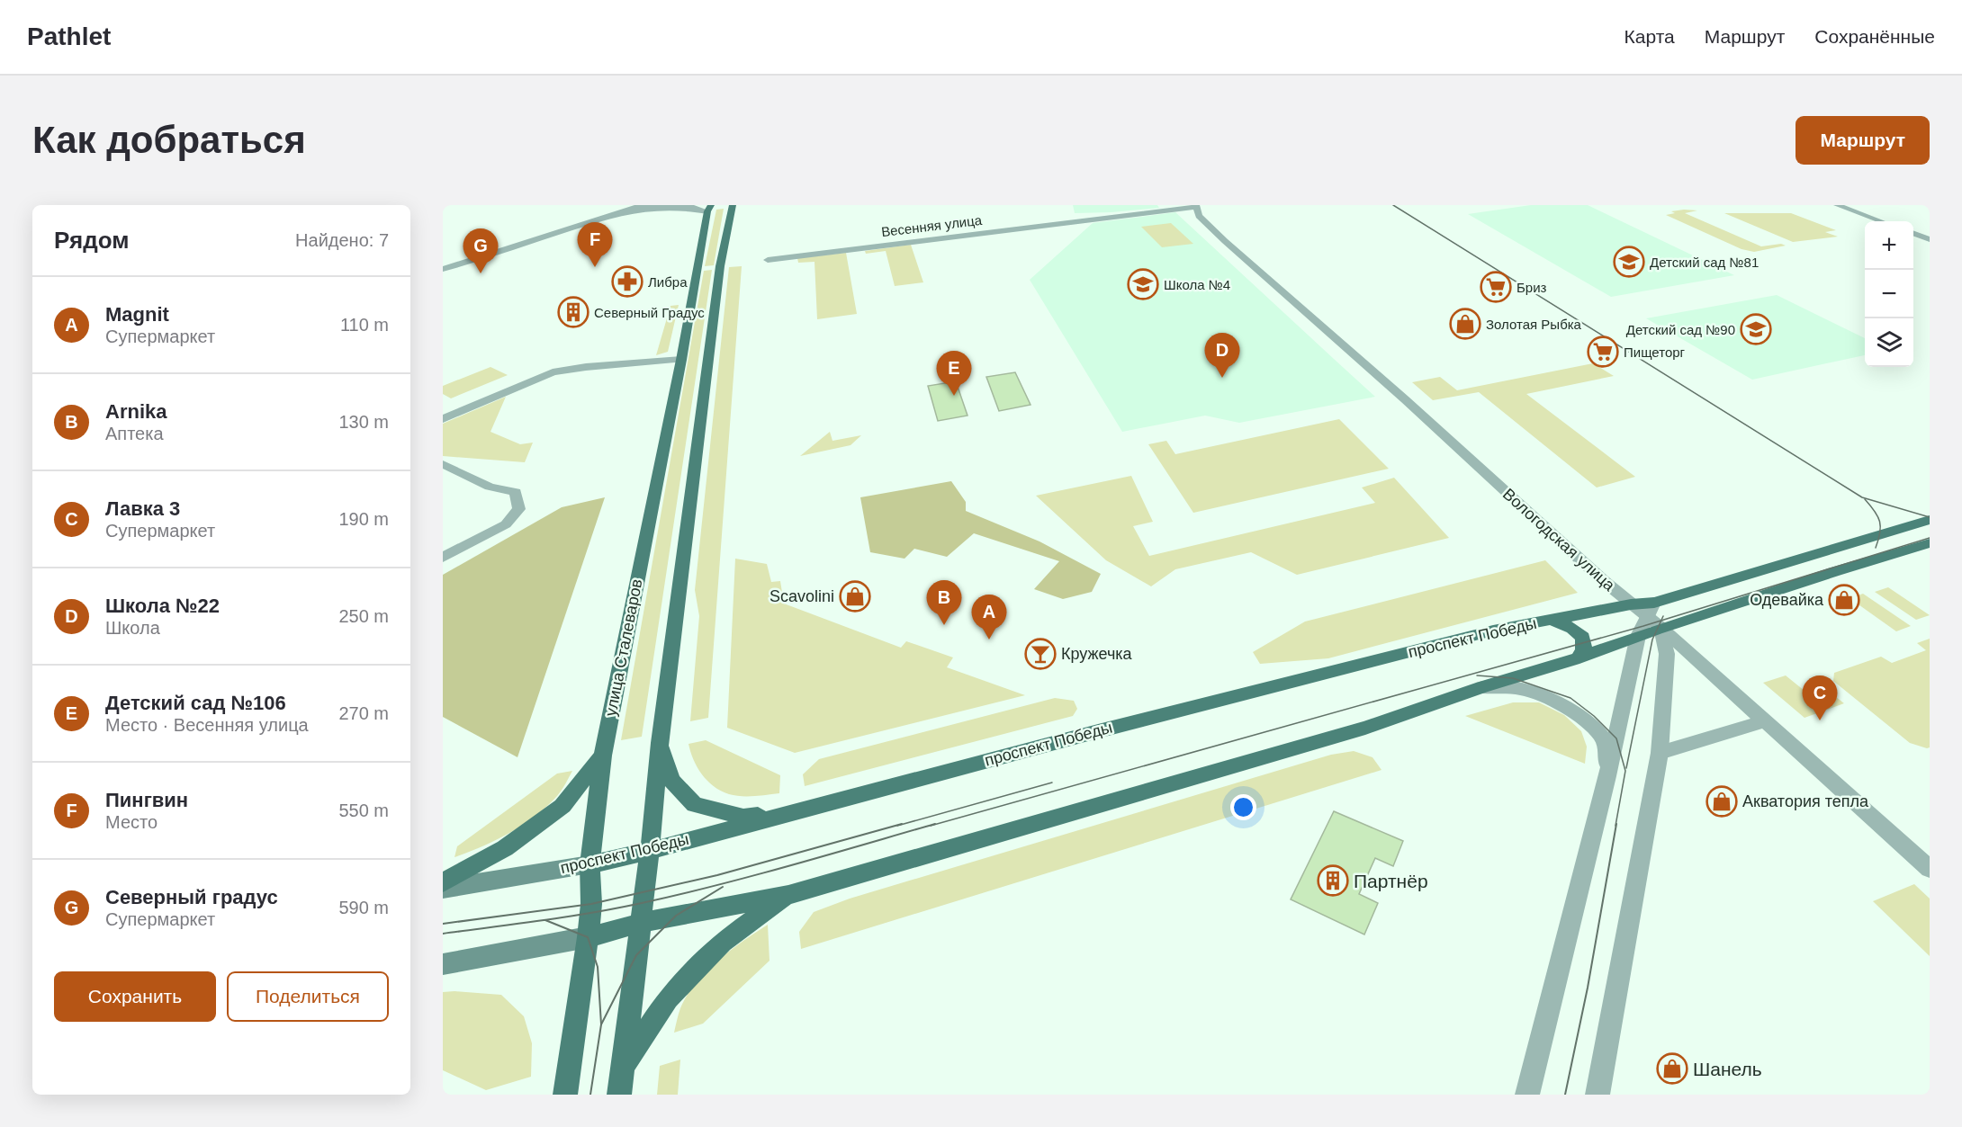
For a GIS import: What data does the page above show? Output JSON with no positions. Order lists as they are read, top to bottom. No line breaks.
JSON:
{"streets":{"main road":["проспект Победы","улица Сталеваров"],"street":["Весенняя улица","Вологодская улица"]},"crossings":[["Весенняя улица","Вологодская улица"],["Вологодская улица","проспект Победы"],["проспект Победы","улица Сталеваров"]],"places":{"school or university":["Детский сад №81","Школа №4","Детский сад №90"],"pharmacy":["Либра"],"supermarket":["Бриз","Пищеторг"],"building":["Северный Градус","Партнёр"],"shop":["Золотая Рыбка","Scavolini","Одевайка","Акватория тепла","Шанель"],"bar":["Кружечка"]},"page":{"header":"Pathlet","nav":["Карта","Маршрут","Сохранённые"],"buttons":["Маршрут",["Сохранить","Поделиться"]],"title":"Как добраться","heading":["Рядом","Найдено: 7"],"map_buttons":["+","−"],"pins":["F","G","D","E","B","A","C"],"list":[{"mark":"A","name":"Magnit","note":"Супермаркет","value":"110 m"},{"mark":"B","name":"Arnika","note":"Аптека","value":"130 m"},{"mark":"C","name":"Лавка 3","note":"Супермаркет","value":"190 m"},{"mark":"D","name":"Школа №22","note":"Школа","value":"250 m"},{"mark":"E","name":"Детский сад №106","note":"Место · Весенняя улица","value":"270 m"},{"mark":"F","name":"Пингвин","note":"Место","value":"550 m"},{"mark":"G","name":"Северный градус","note":"Супермаркет","value":"590 m"}]}}
